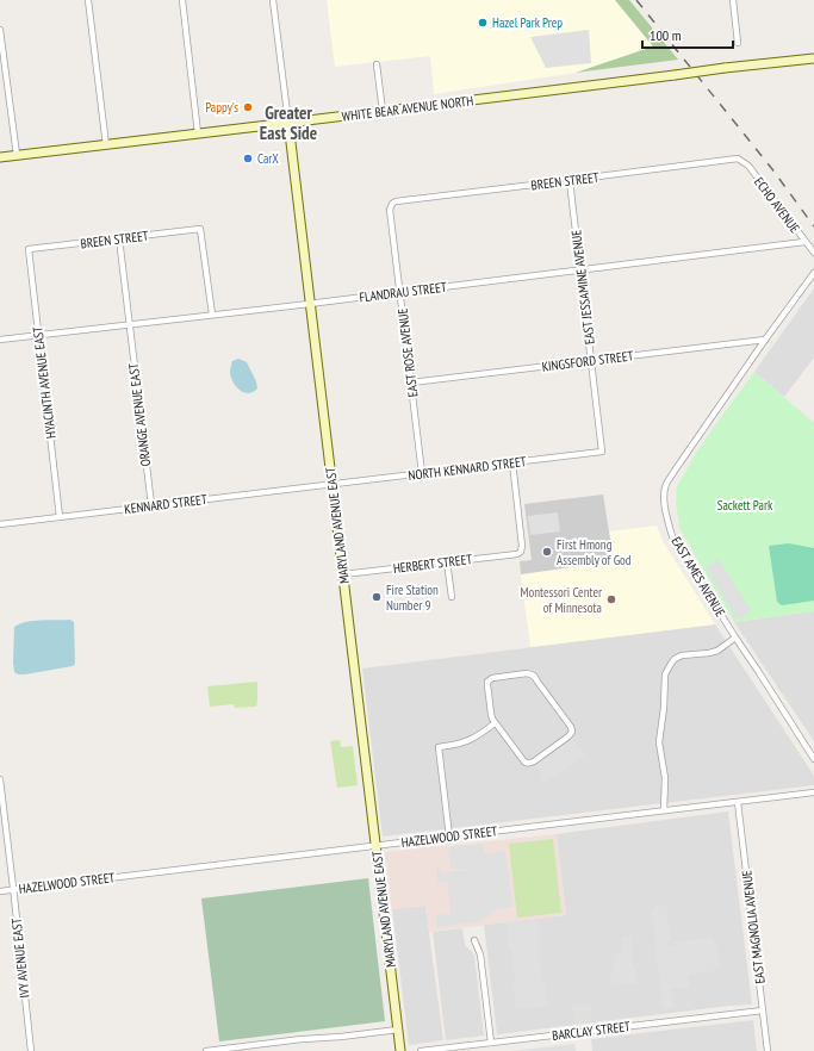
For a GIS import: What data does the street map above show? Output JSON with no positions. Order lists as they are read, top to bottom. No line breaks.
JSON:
{"streets":{"main road":["WHITE BEAR AVENUE NORTH","MARYLAND AVENUE EAST"],"street":["BREEN STREET","ECHO AVENUE","EAST JESSAMINE AVENUE","FLANDRAU STREET","EAST ROSE AVENUE","KINGSFORD STREET","HYACINTH AVENUE EAST","ORANGE AVENUE EAST","NORTH KENNARD STREET","KENNARD STREET","HERBERT STREET","EAST AMES AVENUE","HAZELWOOD STREET","EAST MAGNOLIA AVENUE","IVY AVENUE EAST","BARCLAY STREET"]},"crossings":[["WHITE BEAR AVENUE NORTH","MARYLAND AVENUE EAST"],["BREEN STREET","ECHO AVENUE"],["BREEN STREET","EAST JESSAMINE AVENUE"],["BREEN STREET","FLANDRAU STREET"],["BREEN STREET","EAST ROSE AVENUE"],["BREEN STREET","HYACINTH AVENUE EAST"],["BREEN STREET","ORANGE AVENUE EAST"],["ECHO AVENUE","FLANDRAU STREET"],["EAST JESSAMINE AVENUE","FLANDRAU STREET"],["EAST JESSAMINE AVENUE","KINGSFORD STREET"],["EAST JESSAMINE AVENUE","NORTH KENNARD STREET"],["FLANDRAU STREET","EAST ROSE AVENUE"],["FLANDRAU STREET","HYACINTH AVENUE EAST"],["FLANDRAU STREET","ORANGE AVENUE EAST"],["FLANDRAU STREET","MARYLAND AVENUE EAST"],["EAST ROSE AVENUE","KINGSFORD STREET"],["EAST ROSE AVENUE","NORTH KENNARD STREET"],["KINGSFORD STREET","EAST AMES AVENUE"],["HYACINTH AVENUE EAST","KENNARD STREET"],["ORANGE AVENUE EAST","KENNARD STREET"],["NORTH KENNARD STREET","KENNARD STREET"],["NORTH KENNARD STREET","MARYLAND AVENUE EAST"],["NORTH KENNARD STREET","HERBERT STREET"],["KENNARD STREET","MARYLAND AVENUE EAST"],["MARYLAND AVENUE EAST","HERBERT STREET"],["MARYLAND AVENUE EAST","HAZELWOOD STREET"],["HAZELWOOD STREET","EAST MAGNOLIA AVENUE"],["HAZELWOOD STREET","IVY AVENUE EAST"],["EAST MAGNOLIA AVENUE","BARCLAY STREET"]],"districts":["Greater East Side"],"parks":["Sackett Park"],"places":["Hazel Park Prep","Pappy's","CarX","First Hmong Assembly of God","Fire Station Number 9","Montessori Center of Minnesota"],"scale_bar":"100 m"}
